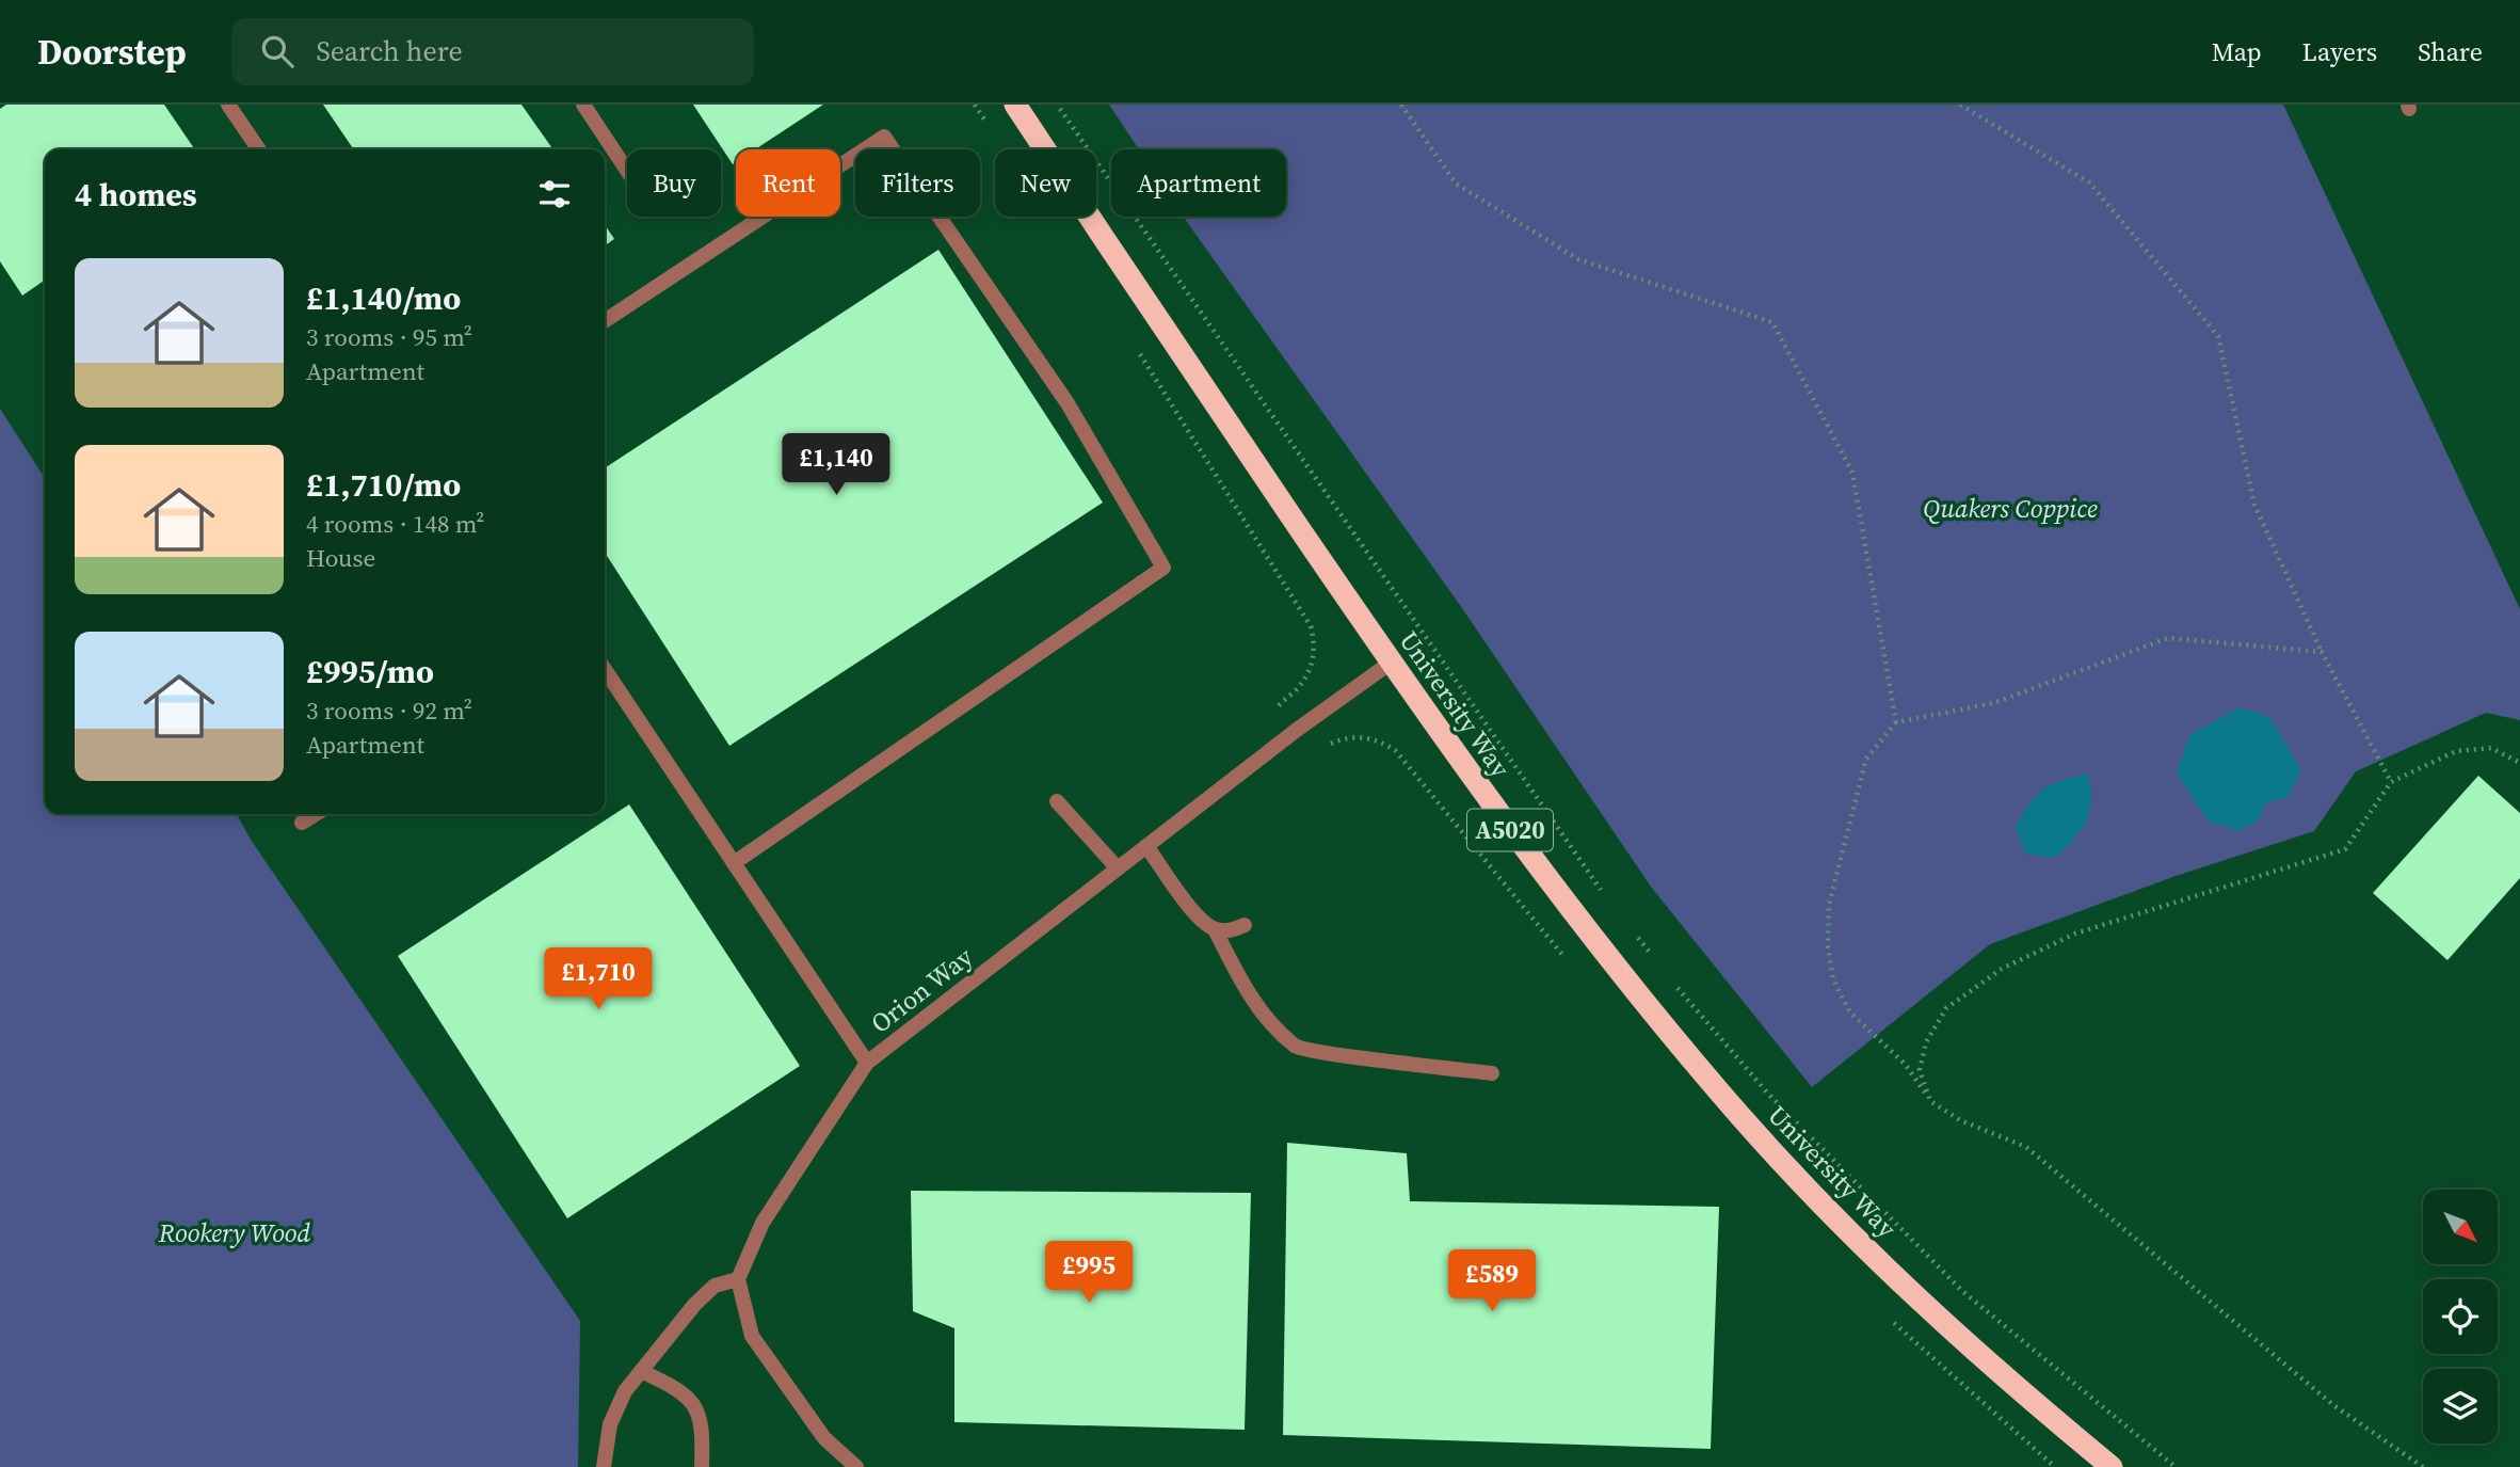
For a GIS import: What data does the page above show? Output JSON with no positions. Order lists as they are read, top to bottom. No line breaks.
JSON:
{"streets":{"highway":["University Way","A5020"],"lane":["Orion Way"]},"crossings":[["University Way","Orion Way"]],"parks":["Quakers Coppice","Rookery Wood"],"north":"bottom right","page":{"header":"Doorstep","search":"Search here","nav":["Map","Layers","Share"],"chip":["Buy","Rent","Filters","New","Apartment"],"heading":"4 homes","list":[{"name":"£1,140/mo","note":"3 rooms · 95 m² · Apartment"},{"name":"£1,710/mo","note":"4 rooms · 148 m² · House"},{"name":"£995/mo","note":"3 rooms · 92 m² · Apartment"}],"price":["£1,140","£1,710","£995","£589"]}}
